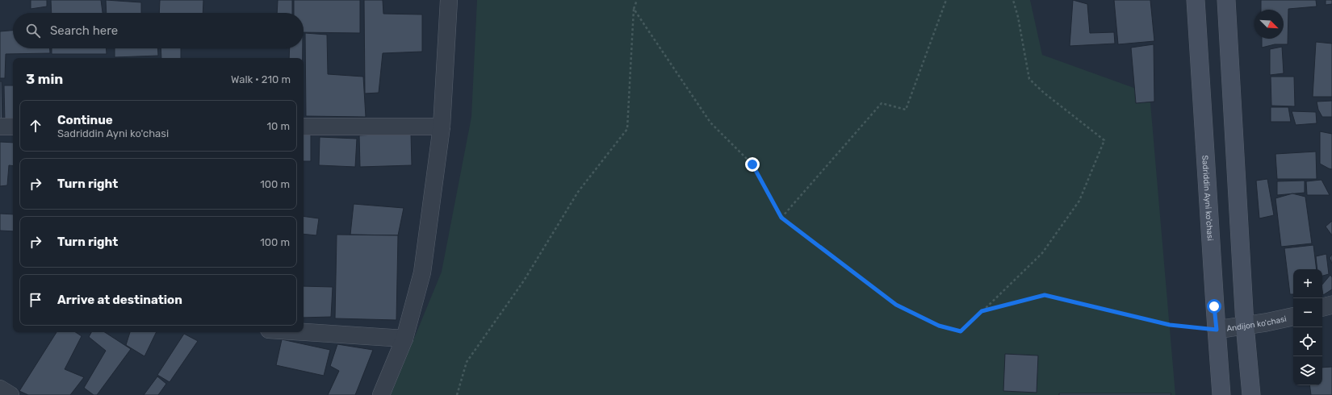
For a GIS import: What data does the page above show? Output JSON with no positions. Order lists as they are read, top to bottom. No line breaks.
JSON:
{"streets":{"main road":["Sadriddin Ayni ko'chasi"],"street":["Andijon ko'chasi"]},"crossings":[["Sadriddin Ayni ko'chasi","Andijon ko'chasi"]],"north":"bottom right","page":{"search":"Search here","heading":["3 min","Walk · 210 m"],"list":[["Continue","Sadriddin Ayni ko'chasi","10 m"],["Turn right","100 m"],["Turn right","100 m"],"Arrive at destination"],"map_buttons":["+","−"]}}
